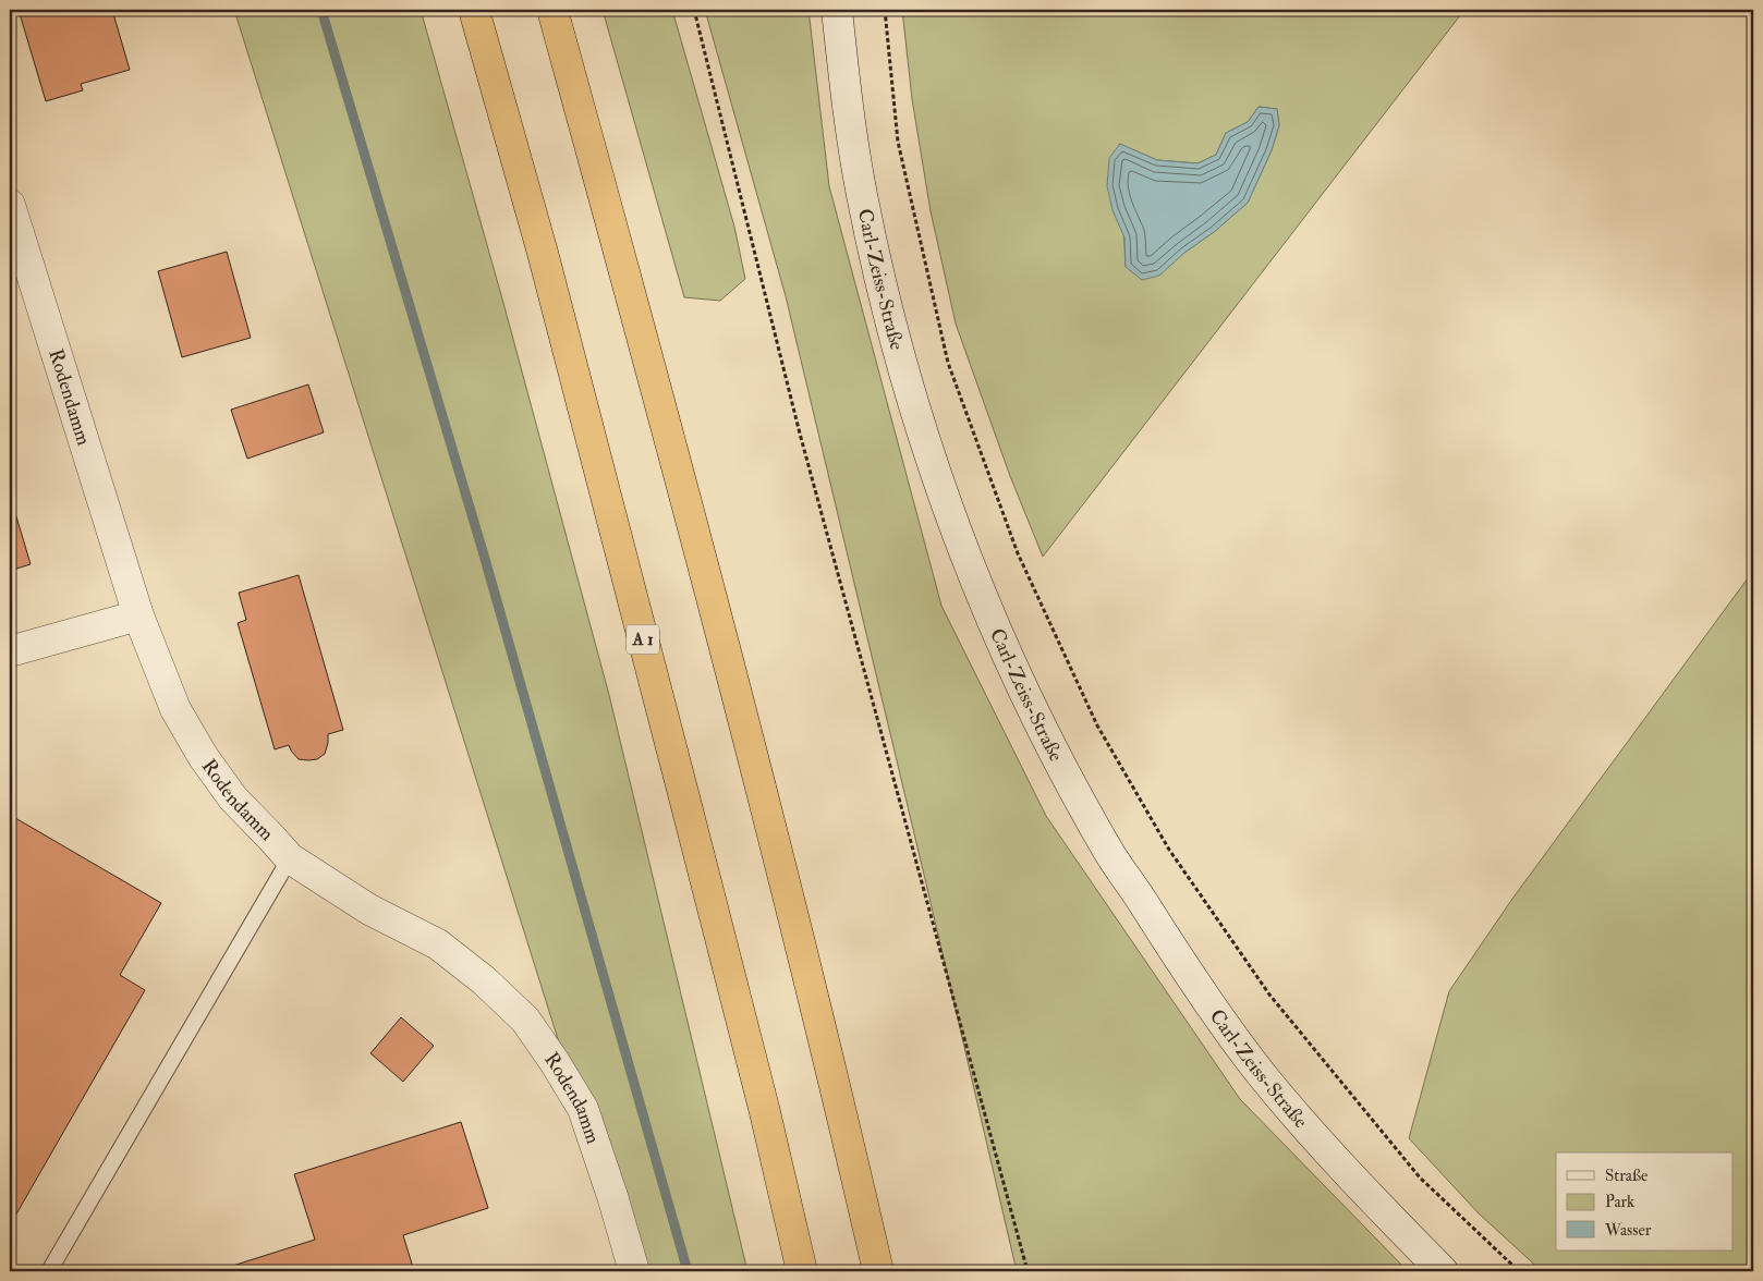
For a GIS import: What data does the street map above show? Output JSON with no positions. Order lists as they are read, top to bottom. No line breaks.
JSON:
{"streets":{"highway":["A 1"],"main road":["Carl-Zeiss-Straße","Rodendamm"]},"legend":["Straße","Park","Wasser"]}
